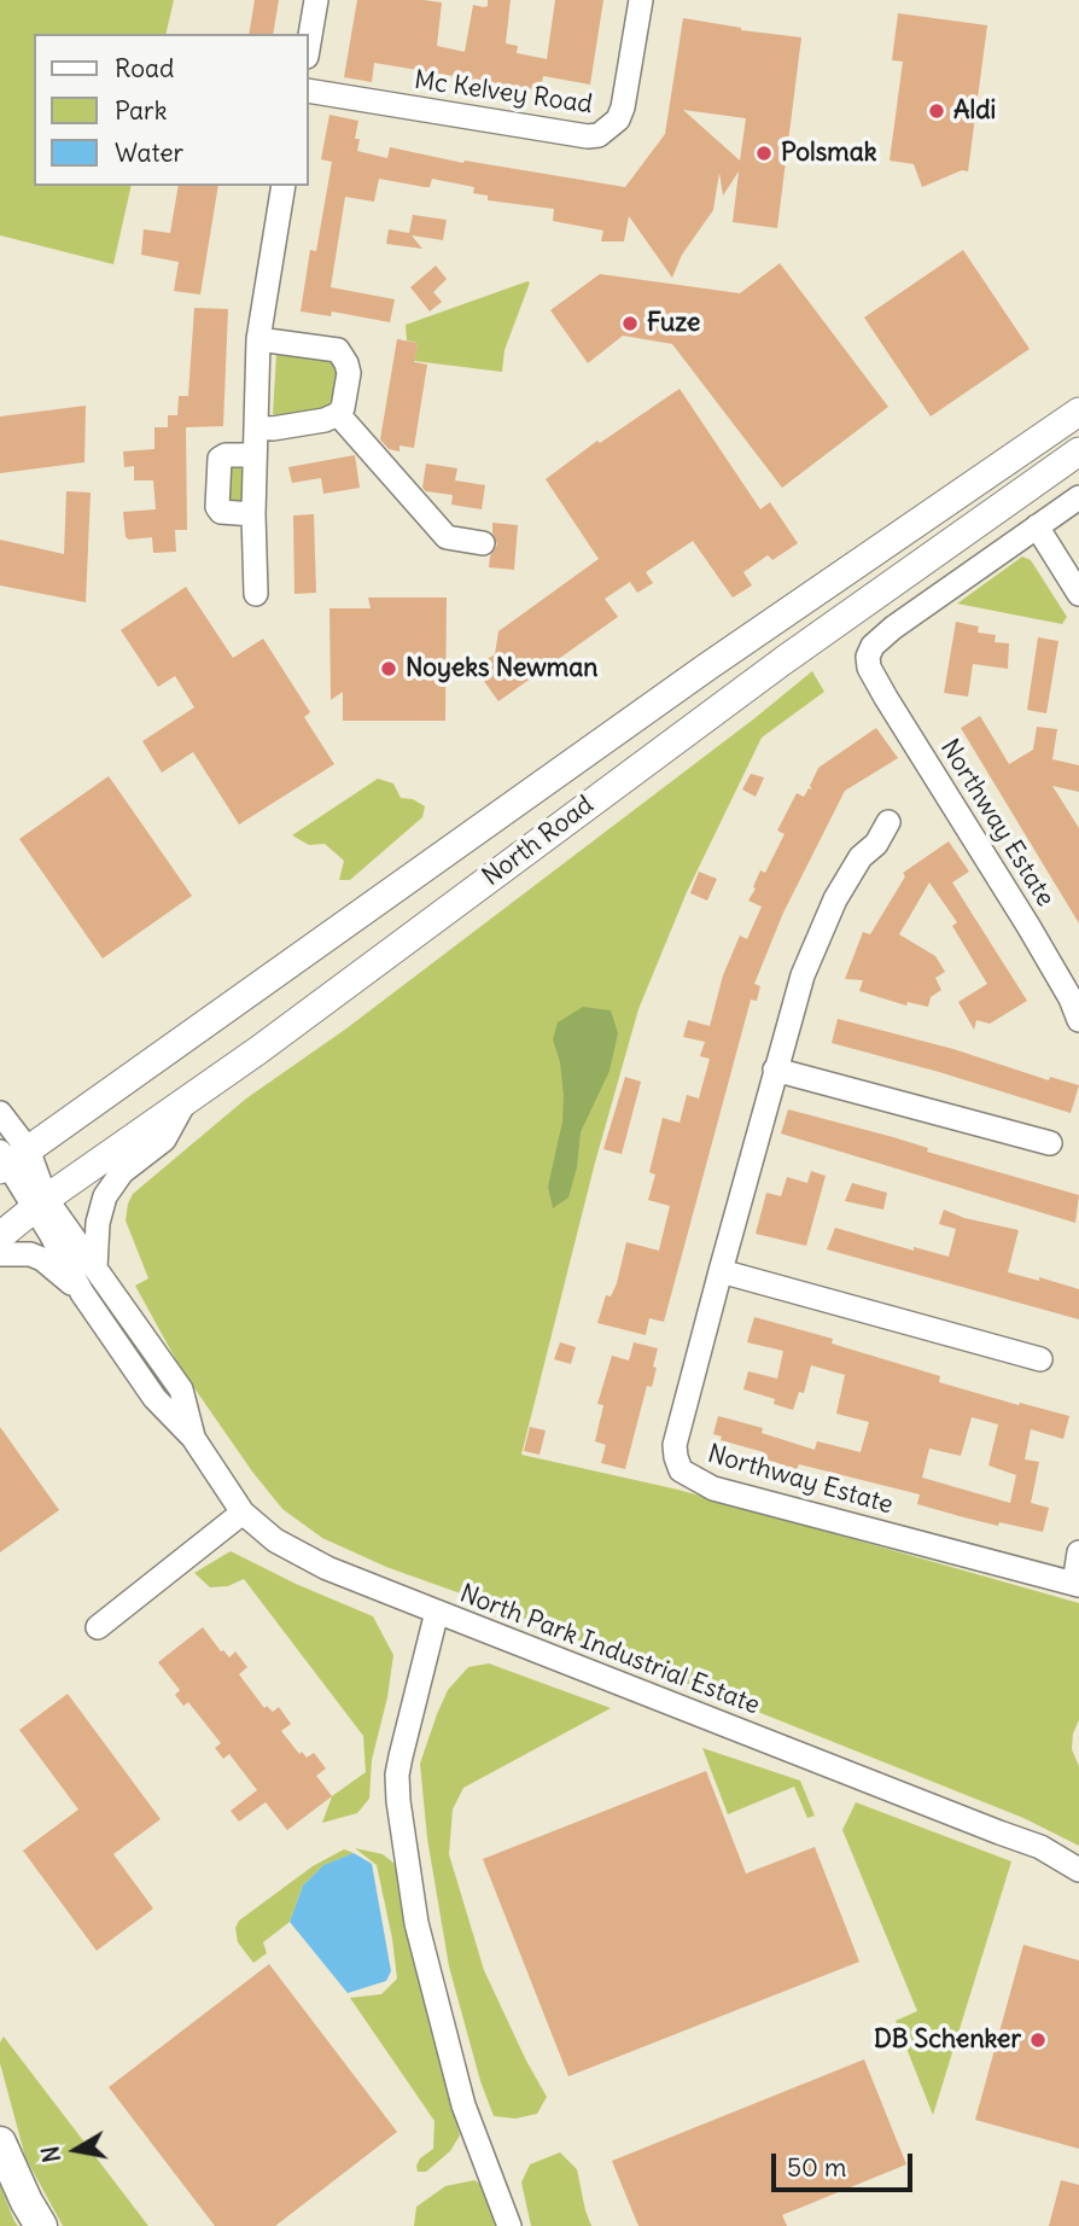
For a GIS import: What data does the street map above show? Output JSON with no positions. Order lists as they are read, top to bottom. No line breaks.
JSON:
{"streets":{"main road":["North Road"],"street":["Mc Kelvey Road","Northway Estate","North Park Industrial Estate"]},"crossings":[["North Road","North Park Industrial Estate"]],"places":["Aldi","Polsmak","Fuze","Noyeks Newman","DB Schenker"],"legend":["Road","Park","Water"],"scale_bar":"50 m","north":"left"}
